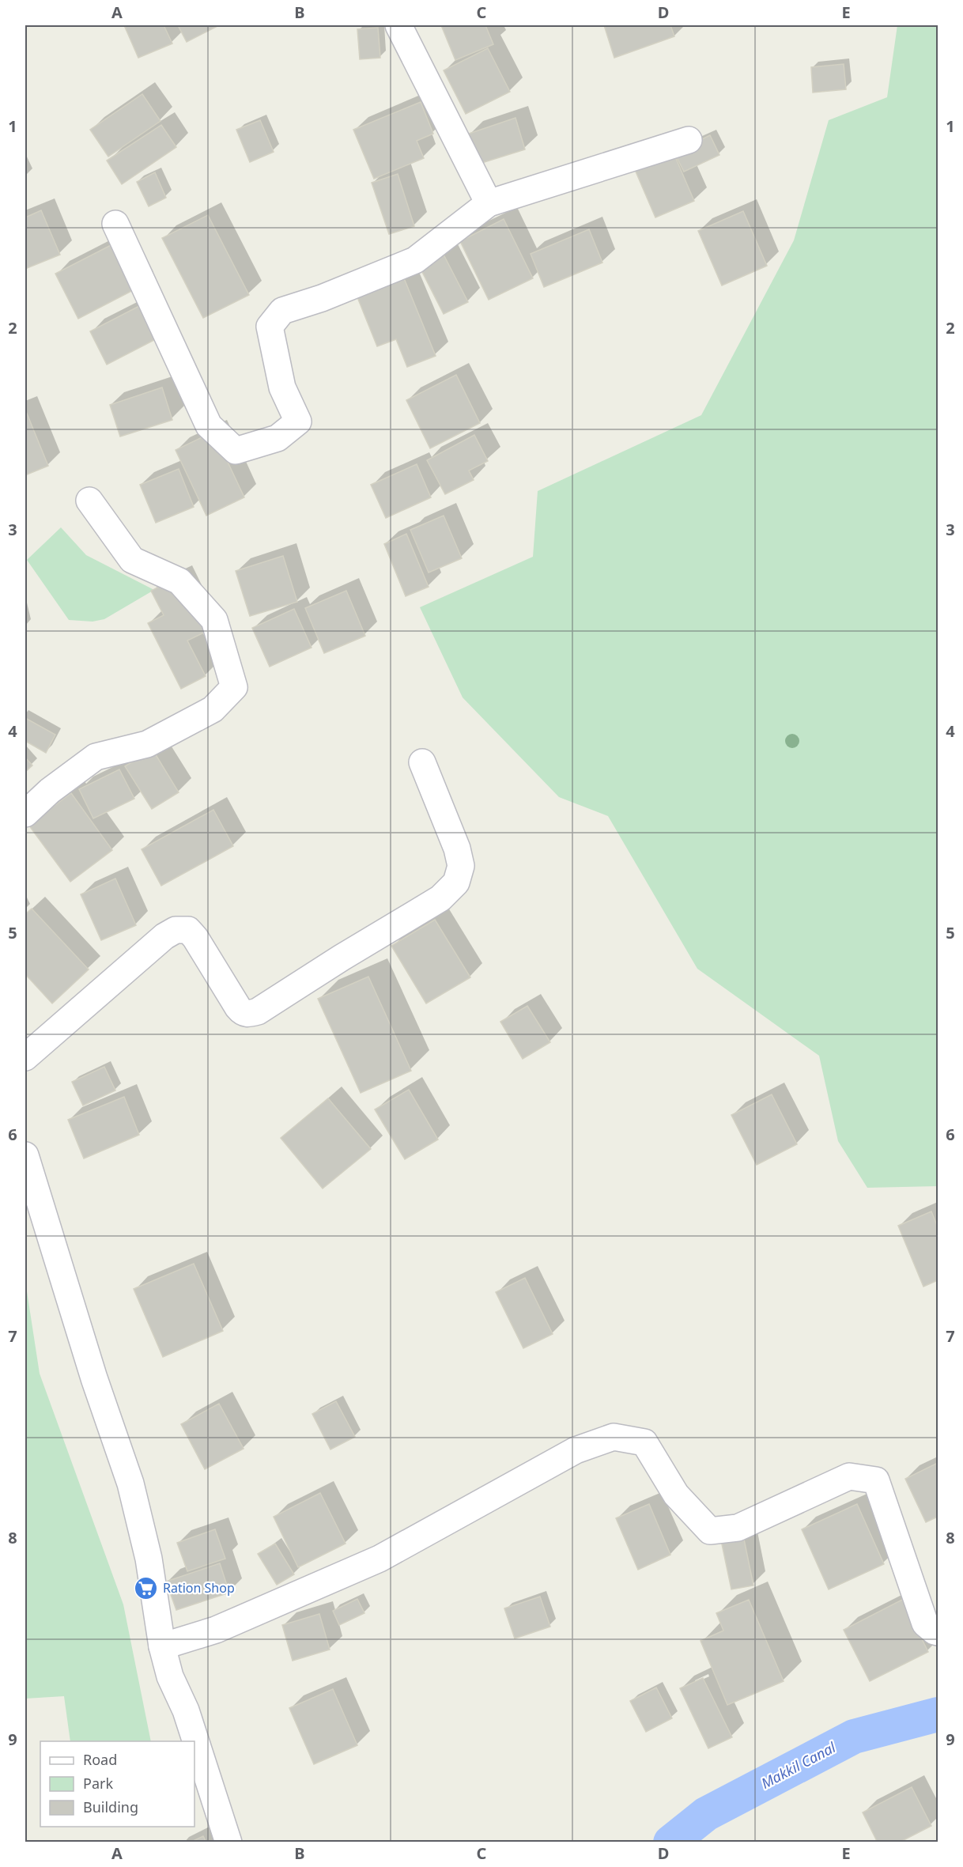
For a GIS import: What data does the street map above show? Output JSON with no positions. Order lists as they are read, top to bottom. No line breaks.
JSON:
{"water":["Makkil Canal"],"places":{"supermarket":["Ration Shop"]},"legend":["Road","Park","Building"],"grid":{"columns":["A","B","C","D","E"],"rows":["1","2","3","4","5","6","7","8","9"]}}
